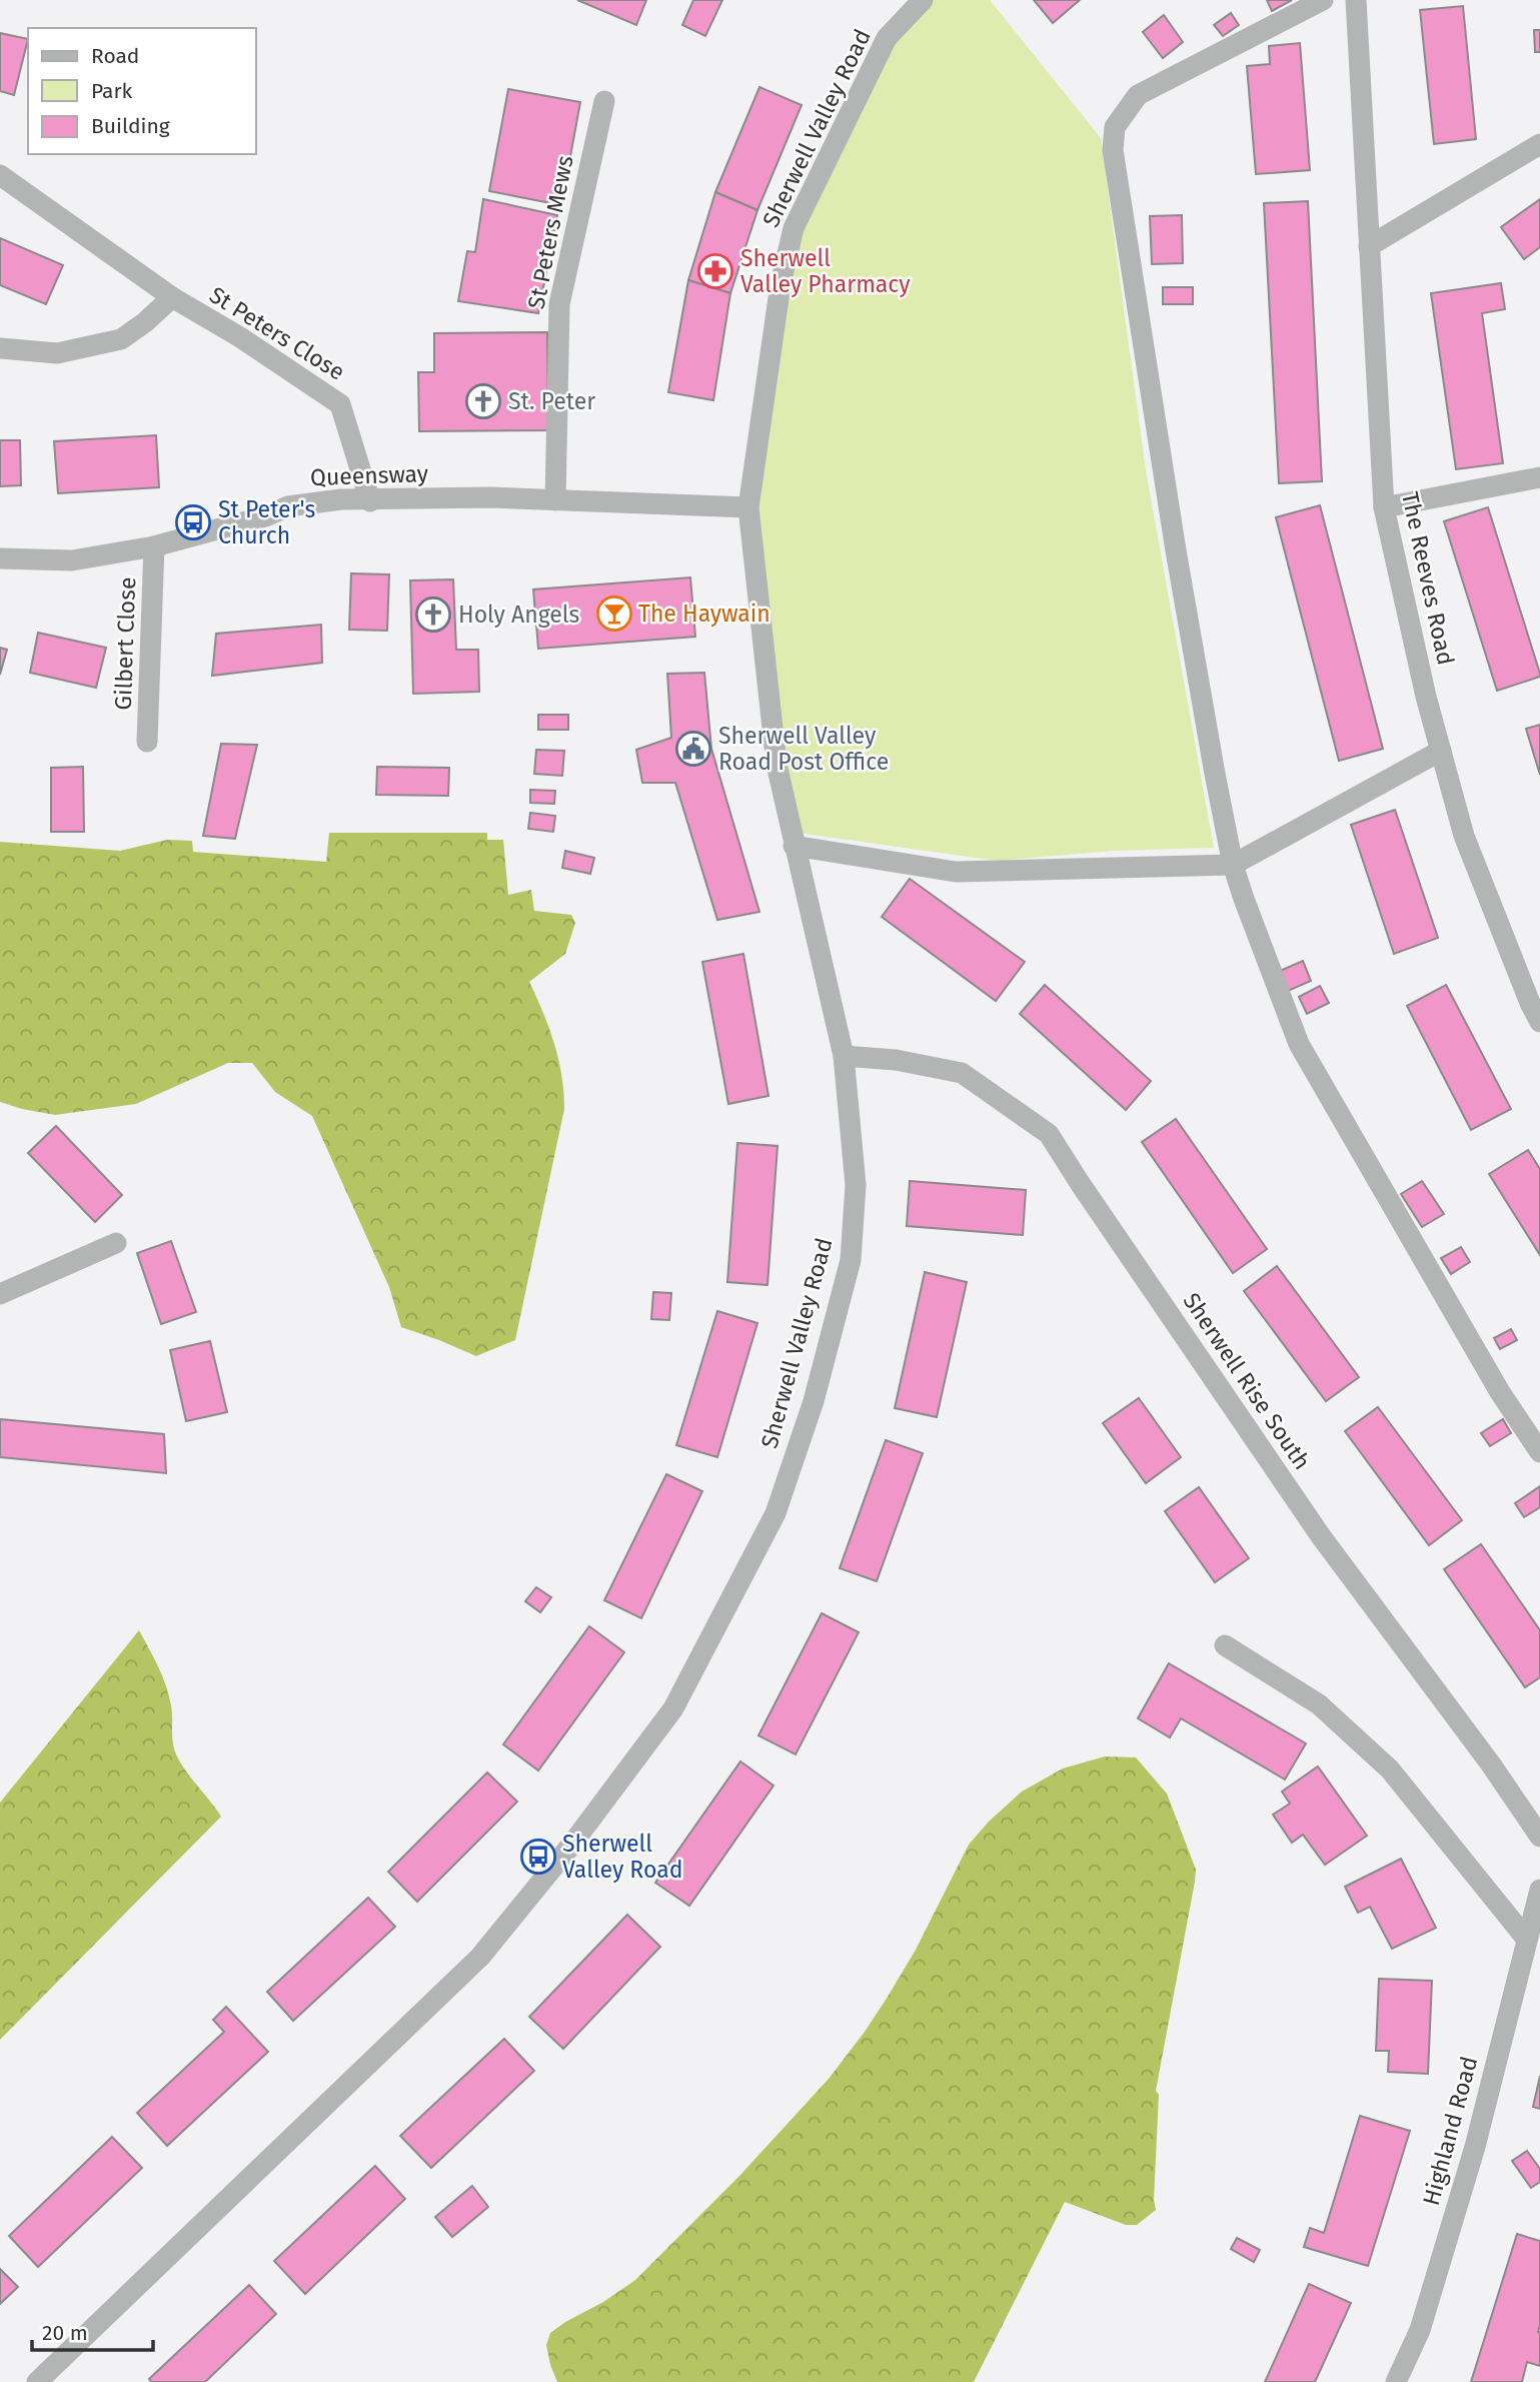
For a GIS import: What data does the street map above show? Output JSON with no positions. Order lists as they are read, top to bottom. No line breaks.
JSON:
{"streets":{"street":["Sherwell Valley Road","St Peters Mews","St Peters Close","Queensway","The Reeves Road","Gilbert Close","Sherwell Rise South","Highland Road"]},"crossings":[["Sherwell Valley Road","Queensway"],["Sherwell Valley Road","Sherwell Rise South"],["St Peters Mews","Queensway"],["St Peters Close","Queensway"],["Queensway","Gilbert Close"]],"places":{"pharmacy":["Sherwell Valley Pharmacy"],"church":["St. Peter","Holy Angels"],"bus stop":["St Peter's Church","Sherwell Valley Road"],"bar":["The Haywain"],"public building":["Sherwell Valley Road Post Office"]},"legend":["Road","Park","Building"],"scale_bar":"20 m"}
